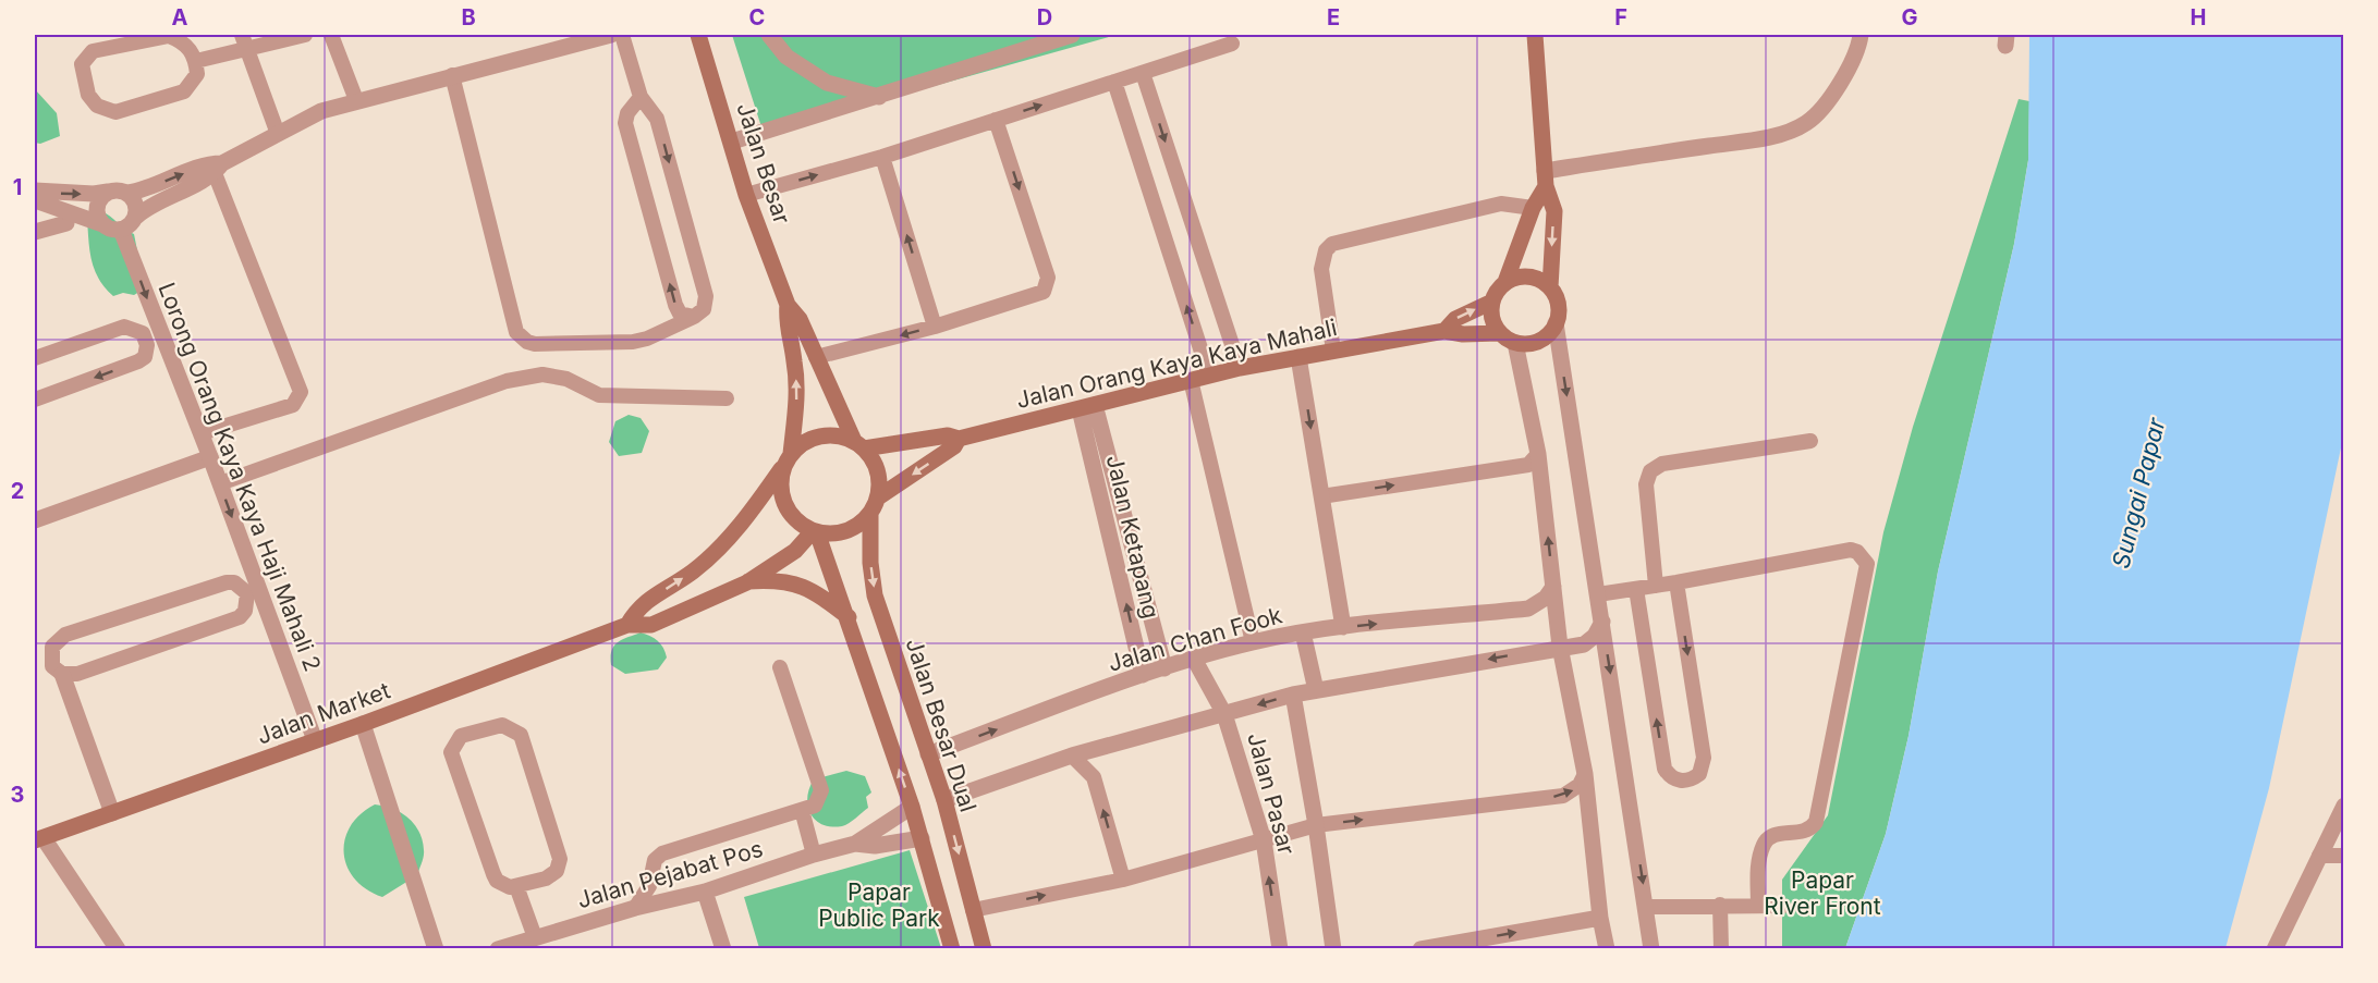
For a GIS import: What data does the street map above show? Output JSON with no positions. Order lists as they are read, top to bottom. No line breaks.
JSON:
{"streets":{"main road":["Jalan Besar","Jalan Orang Kaya Kaya Mahali","Jalan Market","Jalan Besar Dual"],"street":["Lorong Orang Kaya Kaya Haji Mahali 2","Jalan Ketapang","Jalan Chan Fook","Jalan Pasar","Jalan Pejabat Pos"]},"crossings":[["Jalan Besar","Jalan Orang Kaya Kaya Mahali"],["Jalan Besar","Jalan Market"],["Jalan Besar","Jalan Besar Dual"],["Jalan Orang Kaya Kaya Mahali","Jalan Ketapang"],["Jalan Orang Kaya Kaya Mahali","Jalan Market"],["Jalan Orang Kaya Kaya Mahali","Jalan Besar Dual"],["Lorong Orang Kaya Kaya Haji Mahali 2","Jalan Market"],["Jalan Ketapang","Jalan Chan Fook"],["Jalan Chan Fook","Jalan Besar Dual"],["Jalan Chan Fook","Jalan Pasar"],["Jalan Market","Jalan Besar Dual"]],"one_way":["Lorong Orang Kaya Kaya Haji Mahali 2"],"water":["Sungai Papar"],"parks":["Papar River Front","Papar Public Park"],"grid":{"columns":["A","B","C","D","E","F","G","H"],"rows":["1","2","3"]}}
